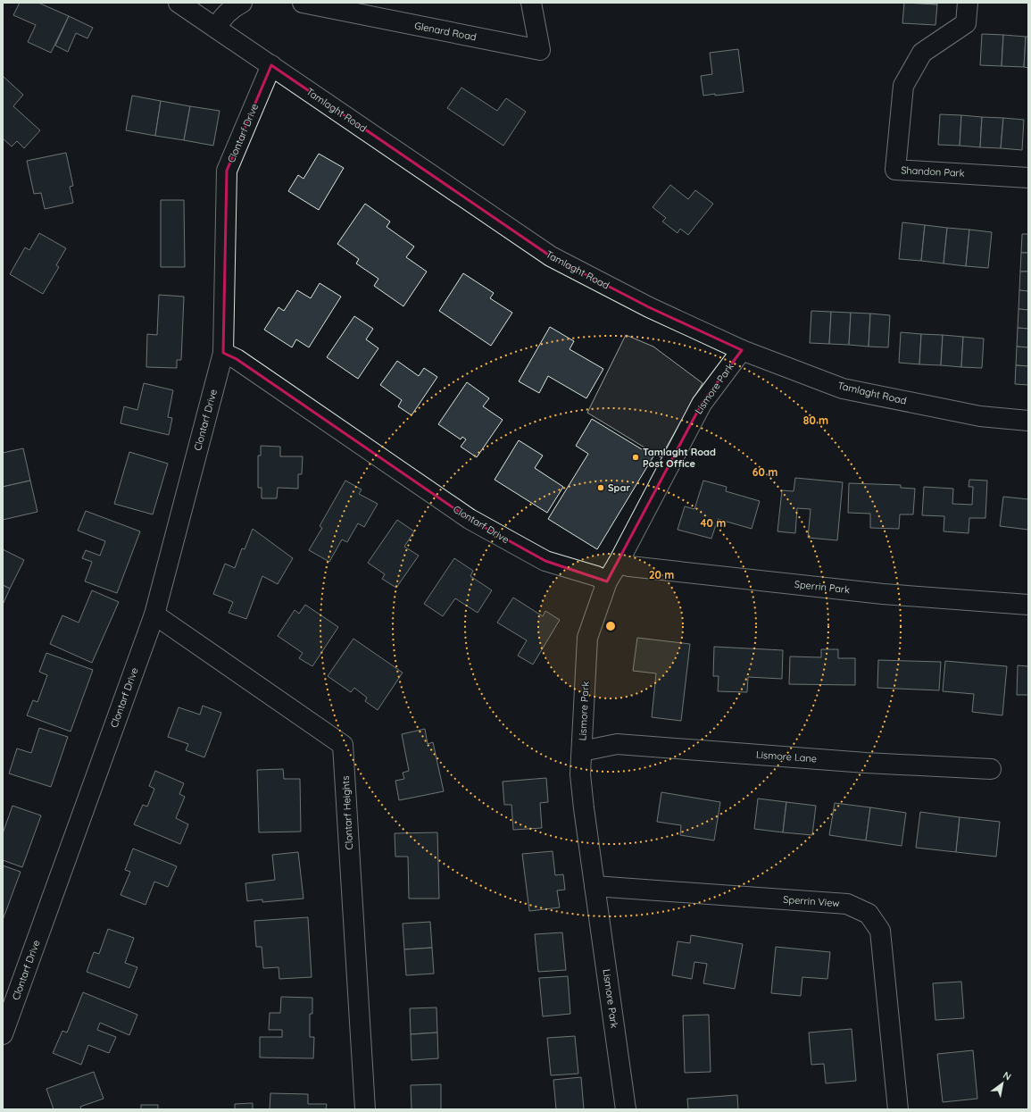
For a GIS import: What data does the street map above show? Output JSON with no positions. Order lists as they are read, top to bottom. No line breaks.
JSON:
{"streets":{"street":["Glenard Road","Tamlaght Road","Clontarf Drive","Shandon Park","Lismore Park","Sperrin Park","Lismore Lane","Clontarf Heights","Sperrin View"]},"crossings":[["Tamlaght Road","Clontarf Drive"],["Tamlaght Road","Lismore Park"],["Clontarf Drive","Lismore Park"],["Clontarf Drive","Clontarf Heights"],["Lismore Park","Sperrin Park"],["Lismore Park","Lismore Lane"],["Lismore Park","Sperrin View"]],"places":["Tamlaght Road Post Office","Spar"],"north":"top right","rings":["80 m","60 m","40 m","20 m"]}
